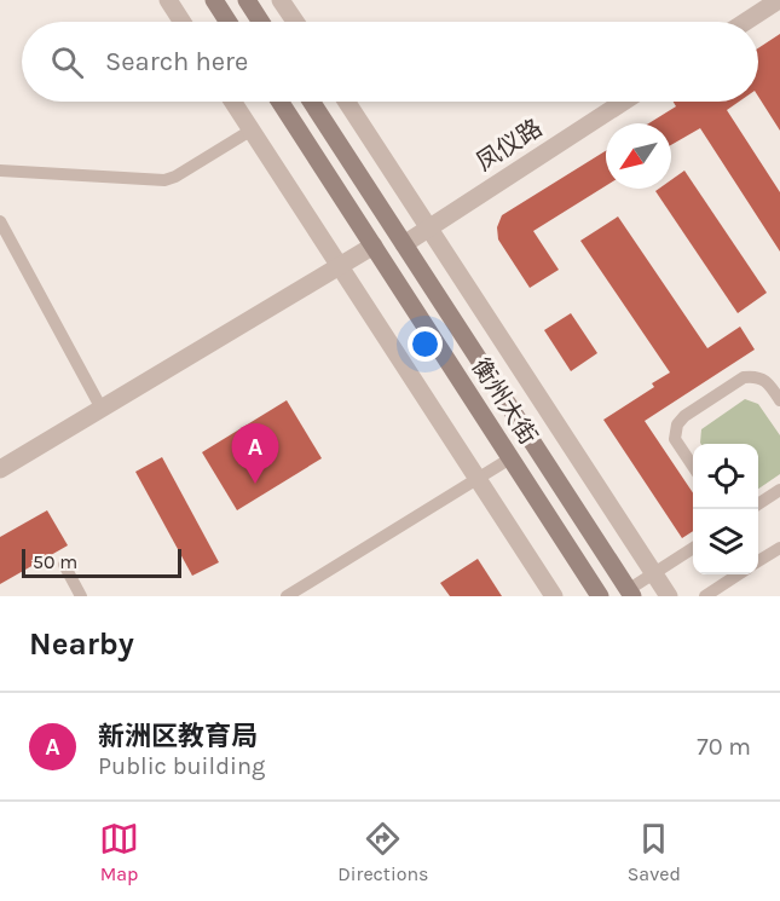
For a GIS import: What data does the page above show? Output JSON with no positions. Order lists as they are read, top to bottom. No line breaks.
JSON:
{"streets":{"main road":["衡州大街"],"street":["凤仪路"]},"crossings":[["凤仪路","衡州大街"]],"scale_bar":"50 m","north":"bottom left","page":{"search":"Search here","pins":"A","scale":"50 m","heading":"Nearby","list":[{"mark":"A","name":"新洲区教育局","note":"Public building","value":"70 m"}],"nav":["Map","Directions","Saved"]}}
